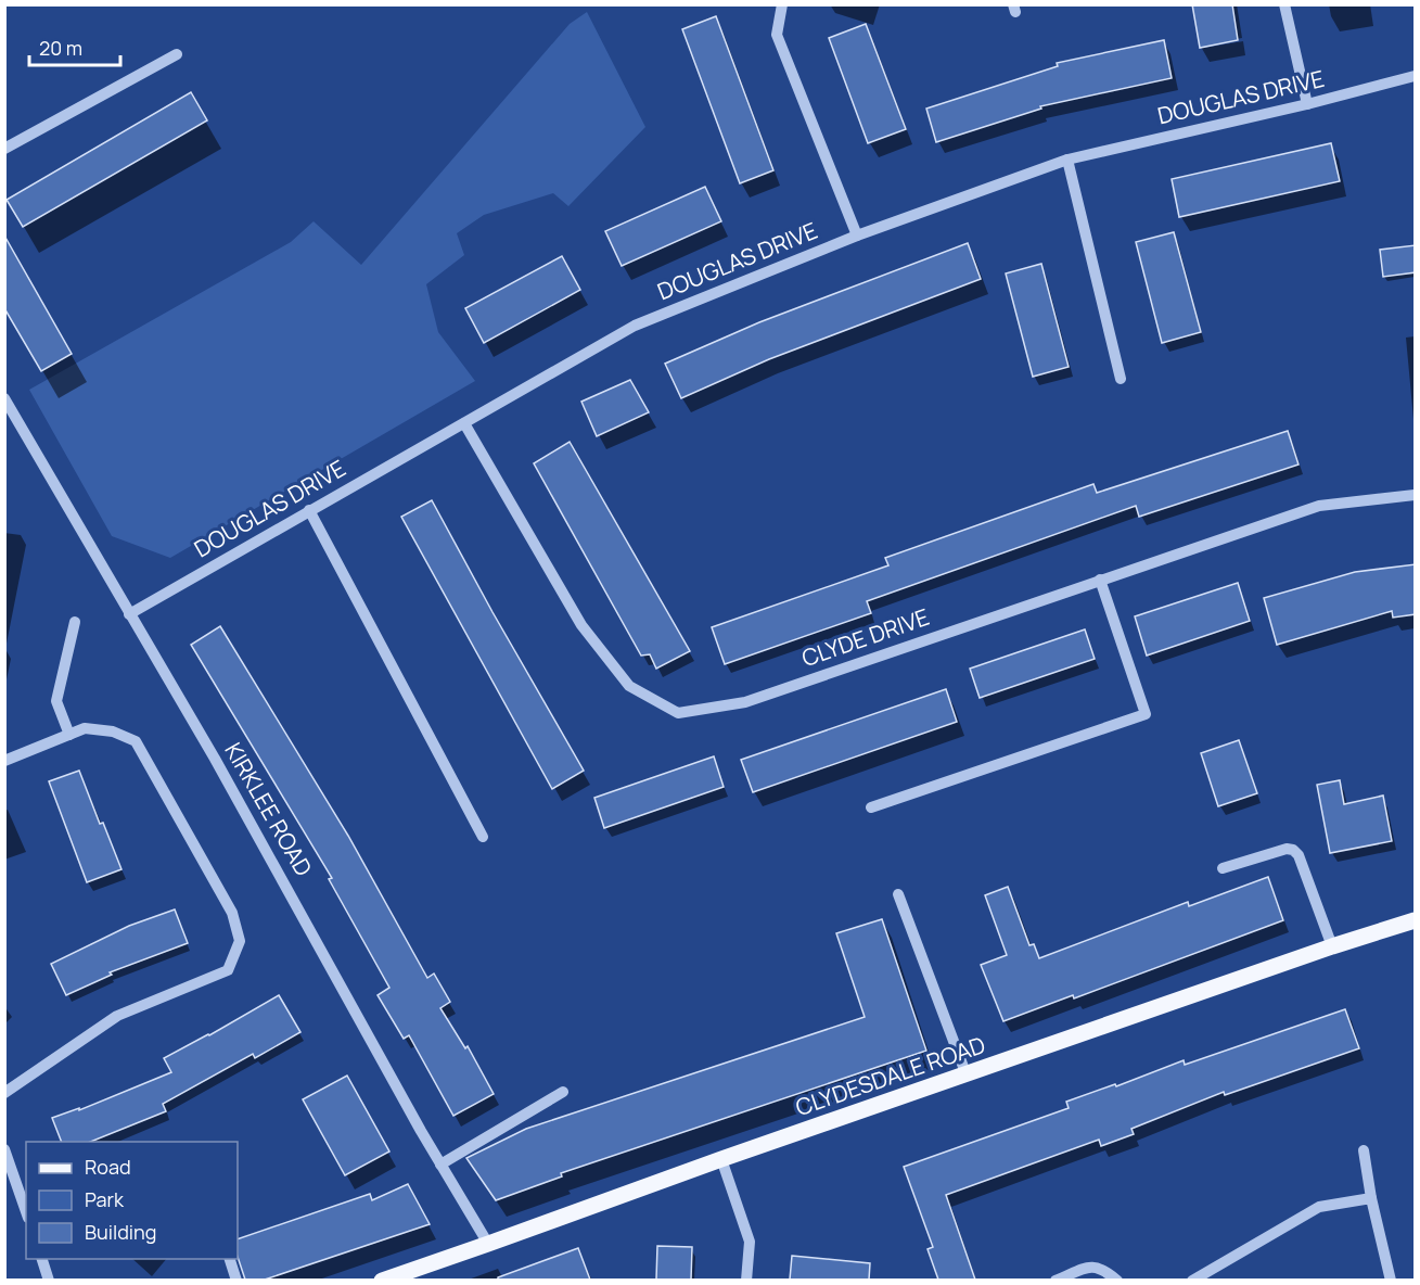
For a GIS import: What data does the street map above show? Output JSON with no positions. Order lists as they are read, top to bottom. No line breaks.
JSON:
{"streets":{"main road":["CLYDESDALE ROAD"],"street":["DOUGLAS DRIVE","CLYDE DRIVE","KIRKLEE ROAD"]},"crossings":[["DOUGLAS DRIVE","CLYDE DRIVE"],["DOUGLAS DRIVE","KIRKLEE ROAD"],["KIRKLEE ROAD","CLYDESDALE ROAD"]],"legend":["Road","Park","Building"],"scale_bar":"20 m"}
